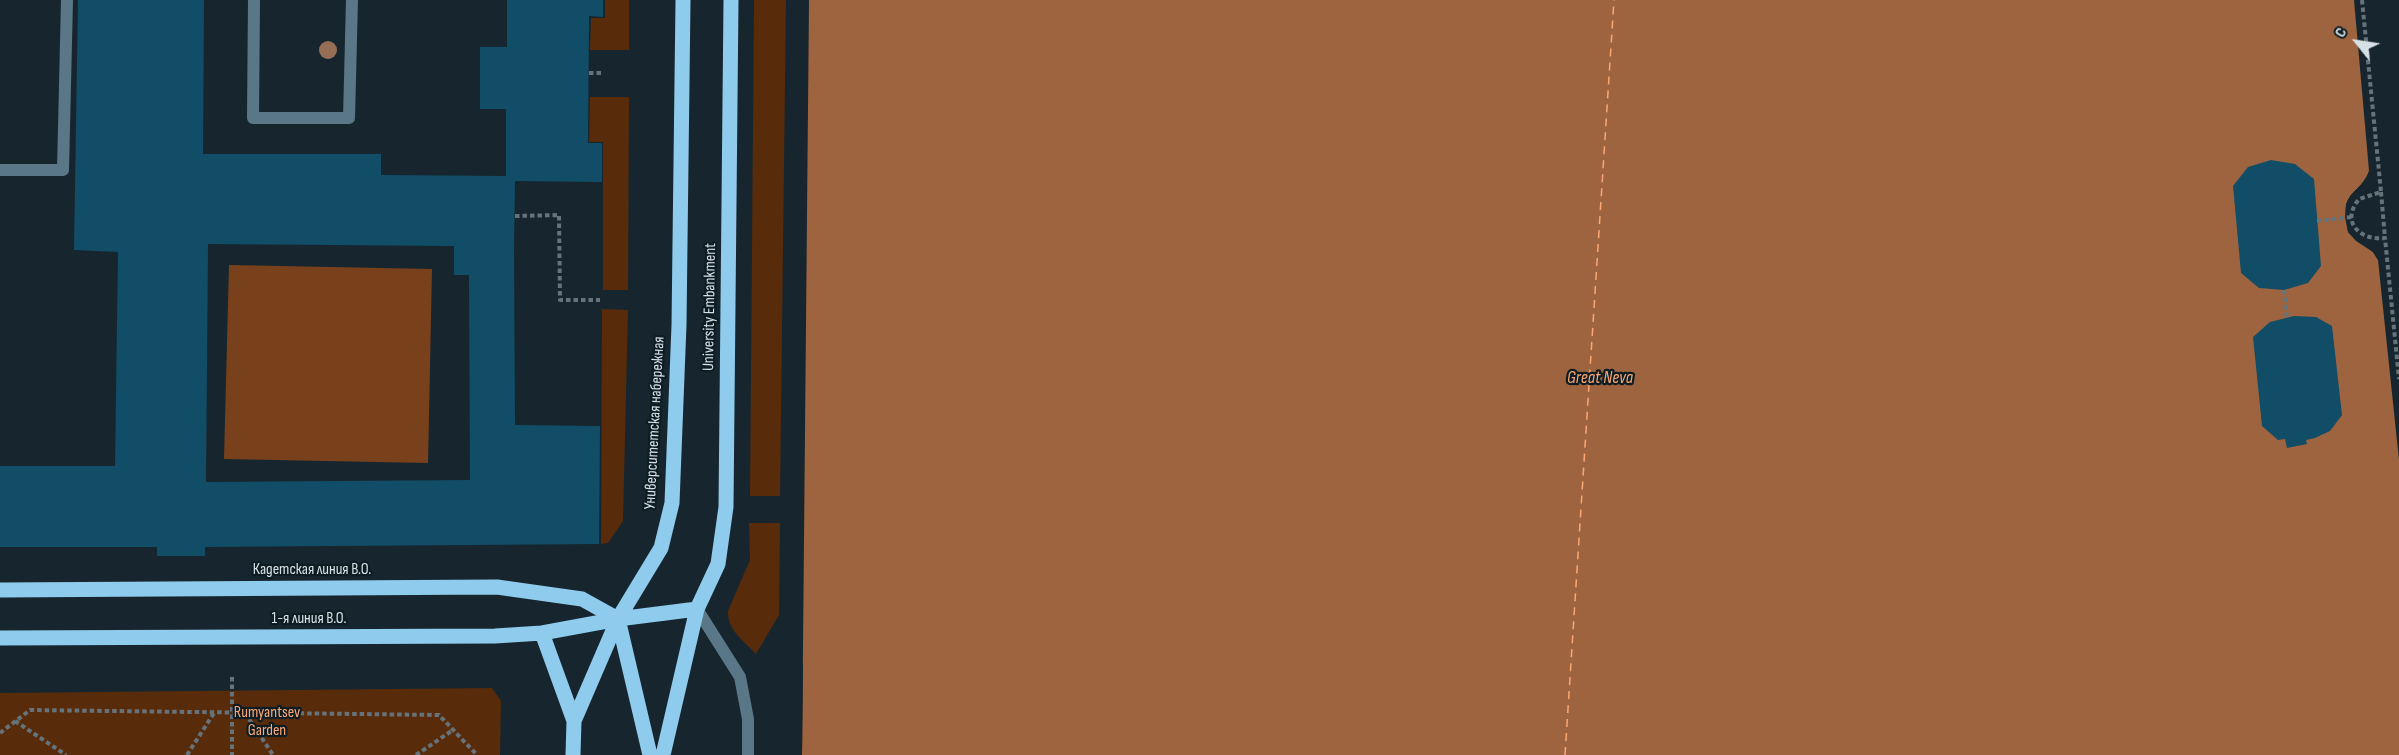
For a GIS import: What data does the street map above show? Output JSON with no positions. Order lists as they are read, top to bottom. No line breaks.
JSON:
{"streets":{"main road":["University Embankment","Университетская набережная","Кадетская линия В.О.","1-я линия В.О."]},"crossings":[["University Embankment","1-я линия В.О."],["Университетская набережная","Кадетская линия В.О."],["Университетская набережная","1-я линия В.О."],["Кадетская линия В.О.","1-я линия В.О."]],"water":["Great Neva"],"parks":["Rumyantsev Garden"],"north":"top left"}
